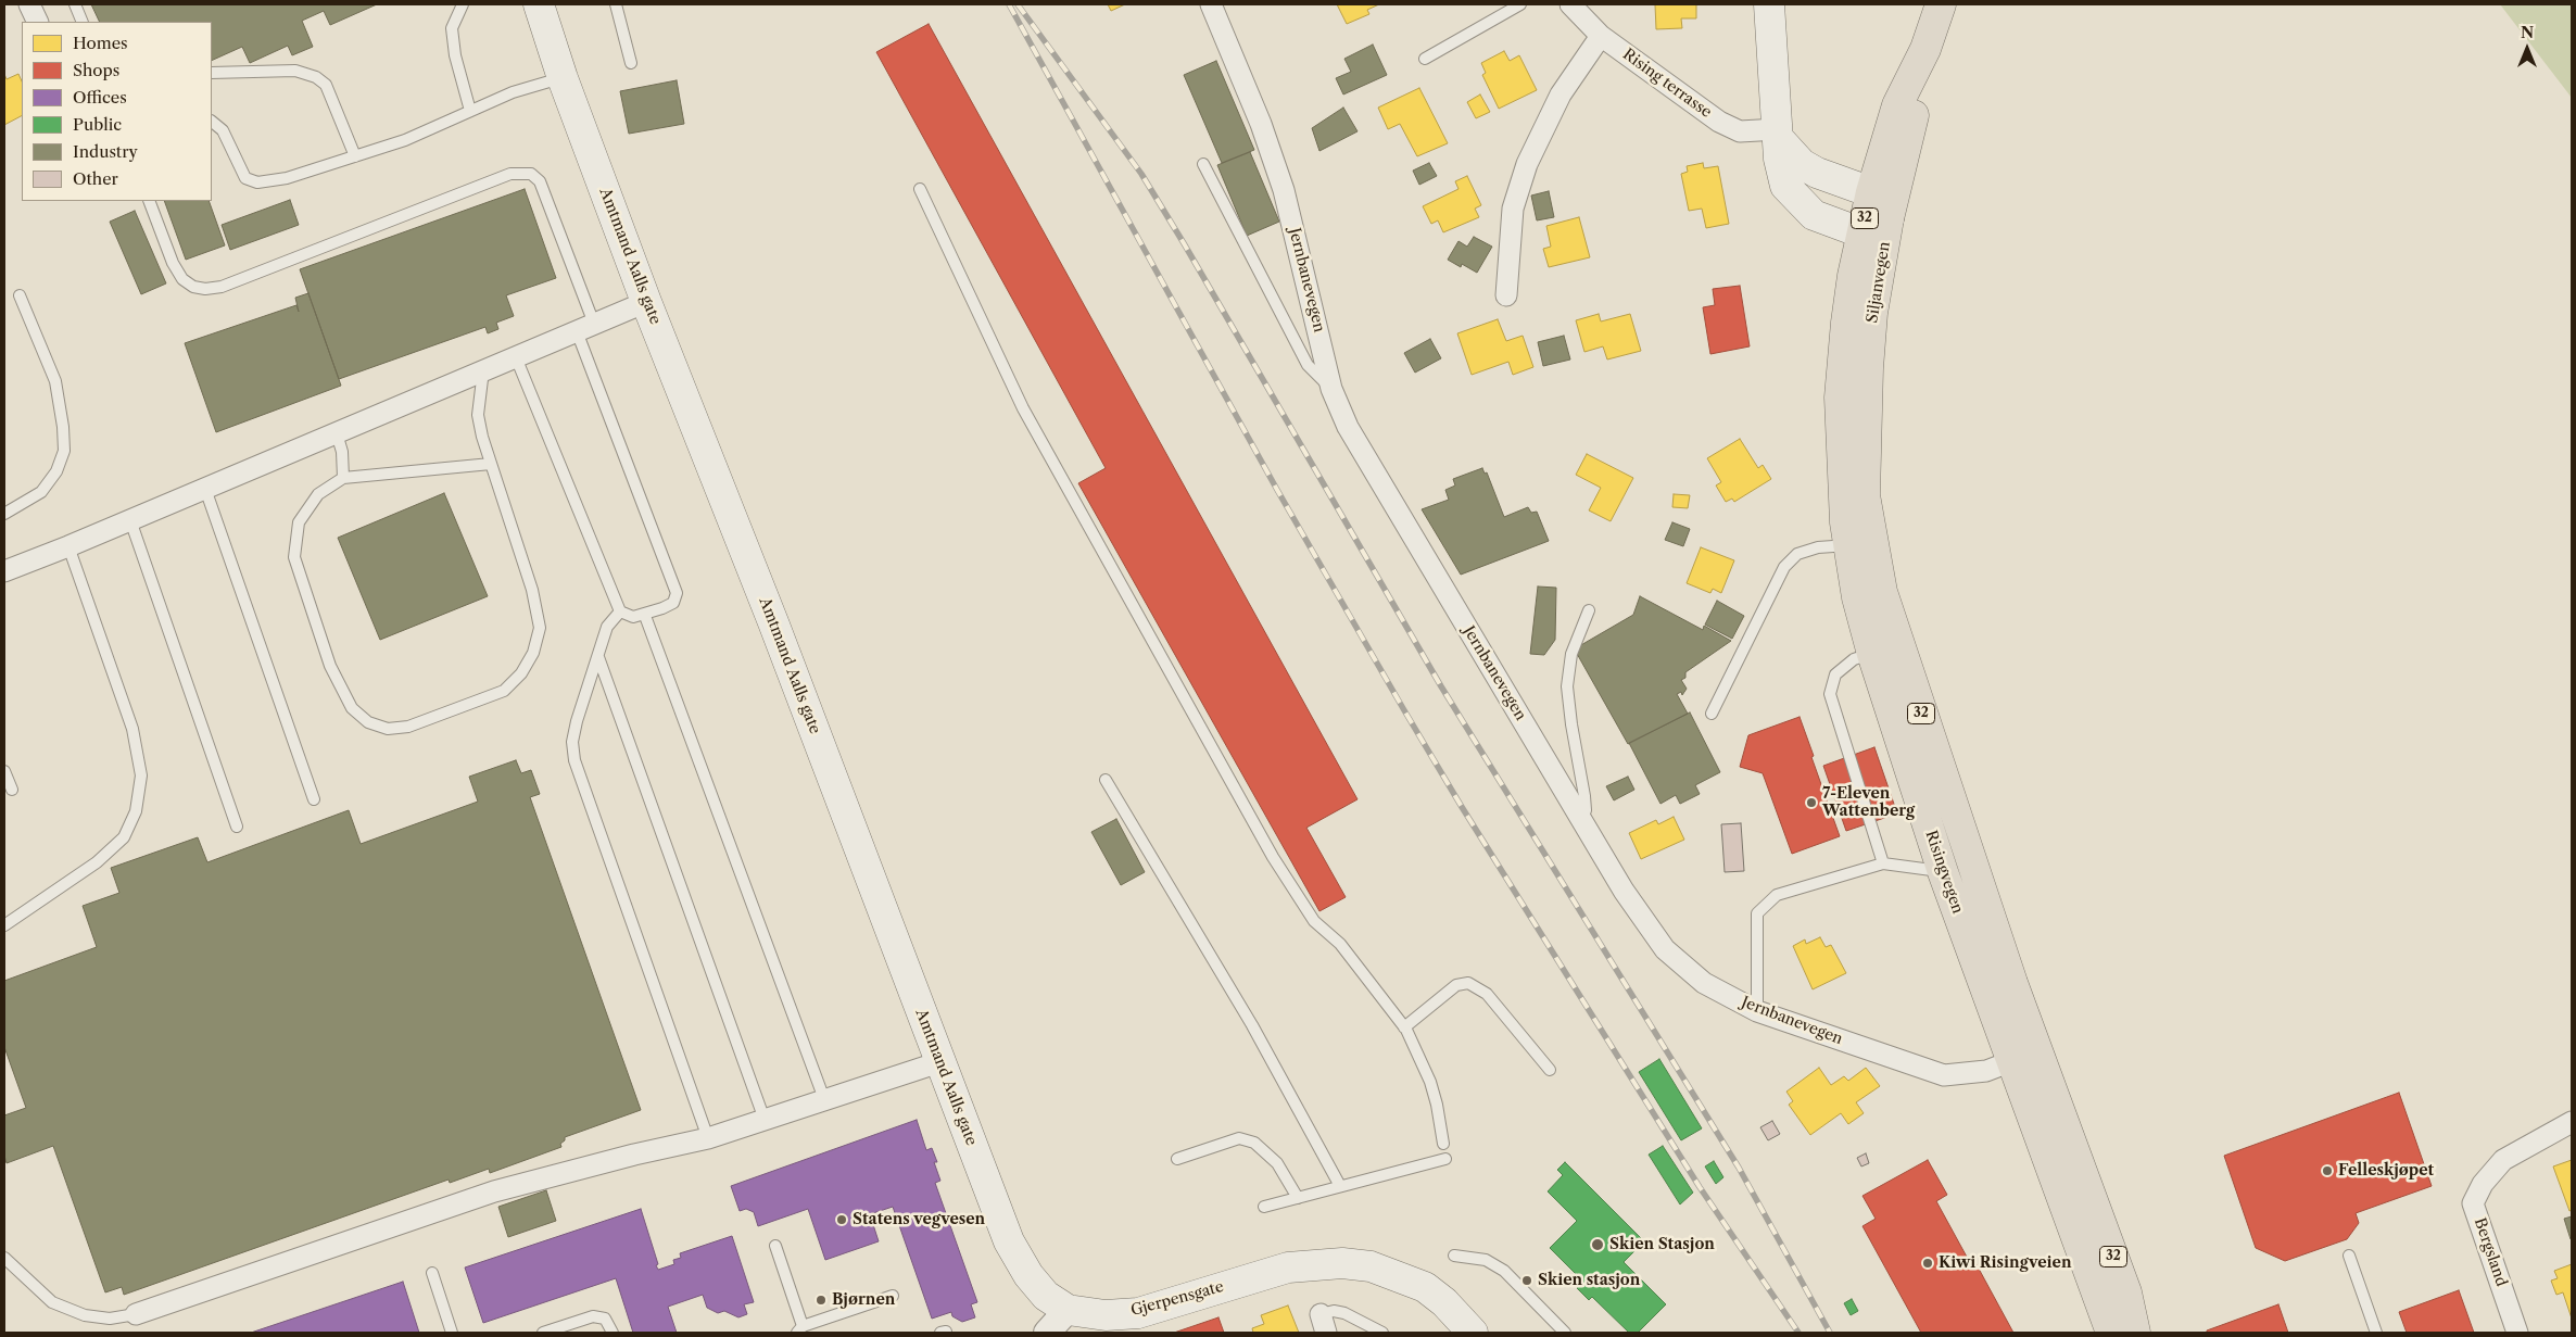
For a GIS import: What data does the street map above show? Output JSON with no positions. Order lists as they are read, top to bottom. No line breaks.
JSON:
{"streets":{"main road":["32","Amtmand Aalls gate","Siljanvegen","Risingvegen","Gjerpensgate"],"street":["Rising terrasse","Jernbanevegen","Bergsland"]},"crossings":[["Amtmand Aalls gate","Gjerpensgate"],["Jernbanevegen","Risingvegen"],["Siljanvegen","Risingvegen"]],"places":["7-Eleven Wattenberg","Felleskjøpet","Statens vegvesen","Skien Stasjon","Kiwi Risingveien","Skien stasjon","Bjørnen"],"legend":["Homes","Shops","Offices","Public","Industry","Other"],"north":"top"}
